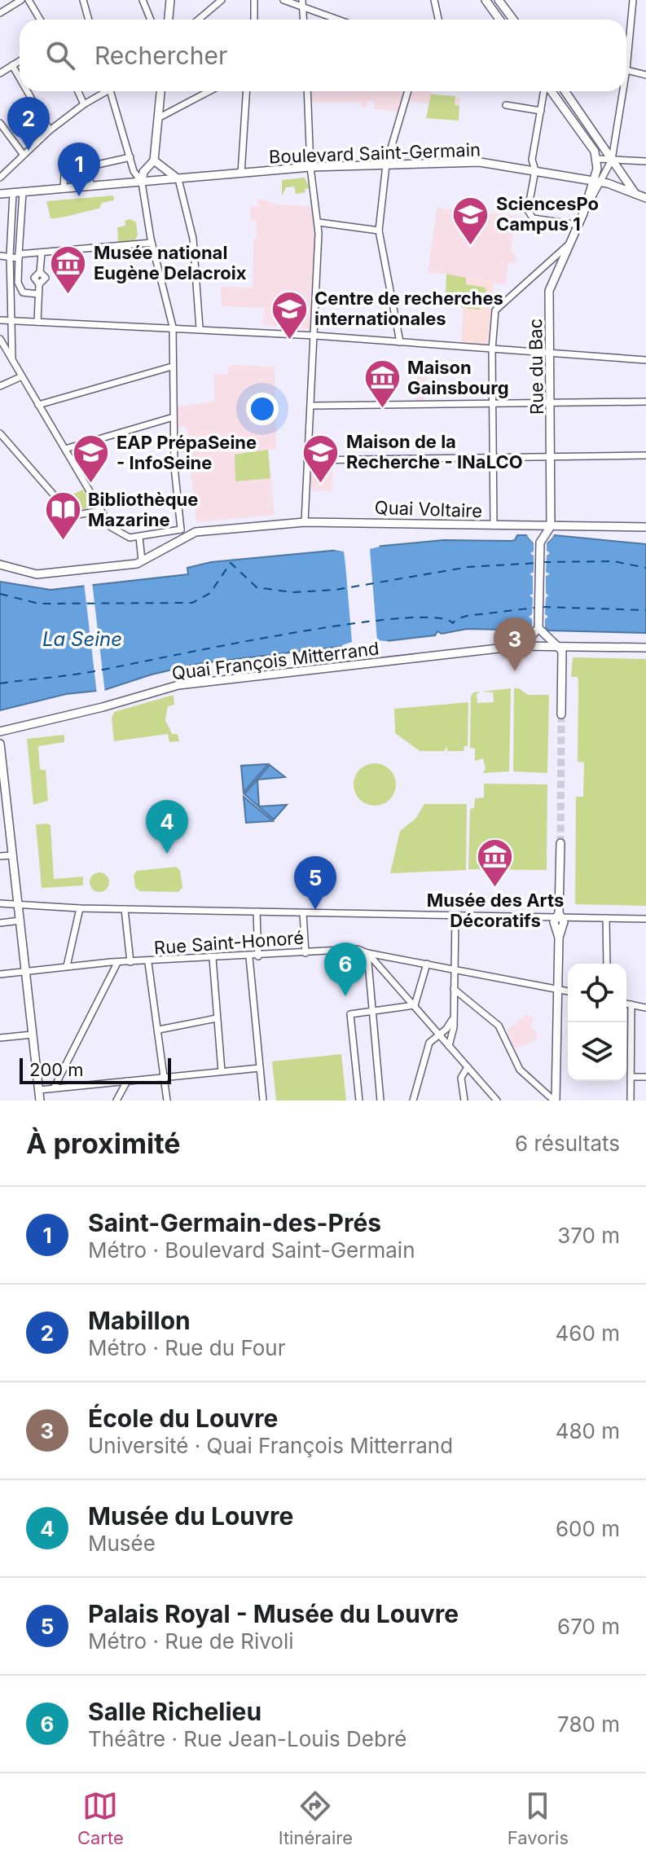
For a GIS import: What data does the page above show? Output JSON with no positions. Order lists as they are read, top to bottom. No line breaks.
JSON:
{"streets":{"main road":["Boulevard Saint-Germain","Rue du Bac","Quai Voltaire","Quai François Mitterrand"],"street":["Rue Saint-Honoré"]},"crossings":[["Boulevard Saint-Germain","Rue du Bac"],["Rue du Bac","Quai Voltaire"]],"water":["La Seine"],"places":{"school or university":["SciencesPo Campus 1","Centre de recherches internationales","Maison de la Recherche - INaLCO","EAP PrépaSeine - InfoSeine"],"museum":["Musée national Eugène Delacroix","Maison Gainsbourg","Musée des Arts Décoratifs"],"library":["Bibliothèque Mazarine"]},"scale_bar":"200 m","page":{"search":"Rechercher","pins":["2","1","3","4","5","6"],"scale":"200 m","heading":["À proximité","6 résultats"],"list":[{"mark":"1","name":"Saint-Germain-des-Prés","note":"Métro · Boulevard Saint-Germain","value":"370 m"},{"mark":"2","name":"Mabillon","note":"Métro · Rue du Four","value":"460 m"},{"mark":"3","name":"École du Louvre","note":"Université · Quai François Mitterrand","value":"480 m"},{"mark":"4","name":"Musée du Louvre","note":"Musée","value":"600 m"},{"mark":"5","name":"Palais Royal - Musée du Louvre","note":"Métro · Rue de Rivoli","value":"670 m"},{"mark":"6","name":"Salle Richelieu","note":"Théâtre · Rue Jean-Louis Debré","value":"780 m"}],"nav":["Carte","Itinéraire","Favoris"]}}
